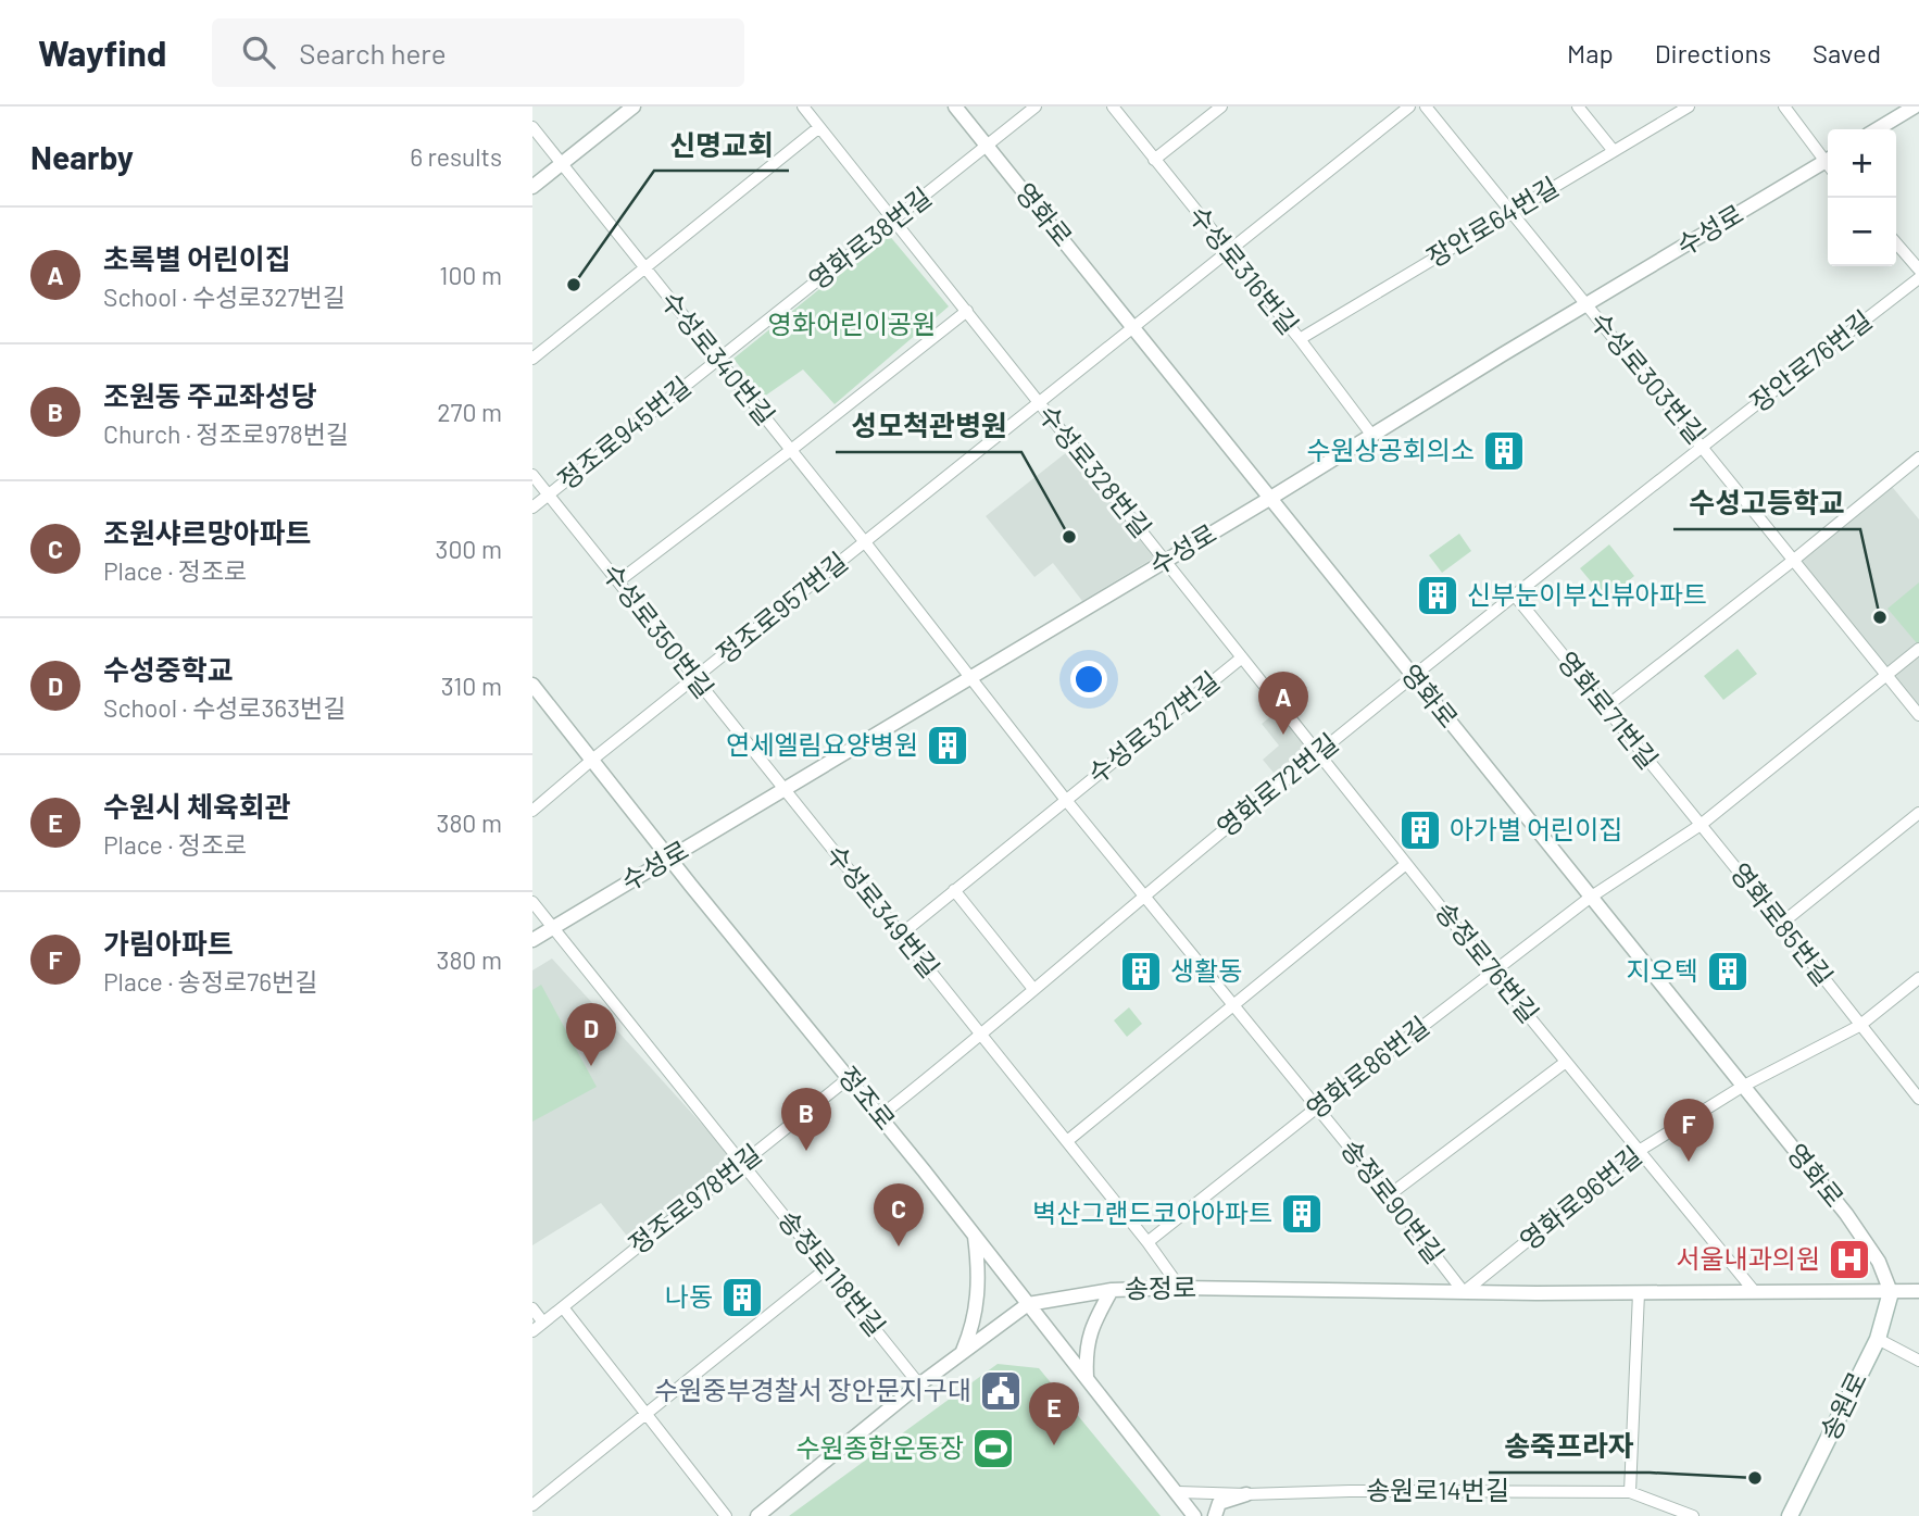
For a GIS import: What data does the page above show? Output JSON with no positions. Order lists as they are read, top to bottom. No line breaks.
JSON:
{"streets":{"main road":["송원로"],"street":["영화로","장안로64번길","수성로","영화로38번길","수성로316번길","수성로340번길","장안로76번길","수성로303번길","정조로945번길","수성로328번길","정조로957번길","수성로350번길","영화로71번길","수성로327번길","영화로72번길","수성로349번길","영화로85번길","송정로76번길","영화로86번길","정조로","영화로96번길","정조로978번길","송정로90번길","송정로118번길","송정로","송원로14번길"]},"crossings":[["영화로","수성로"],["영화로","영화로38번길"],["영화로","정조로957번길"],["영화로","영화로72번길"],["영화로","영화로86번길"],["영화로","영화로96번길"],["영화로","송정로"],["영화로","송원로"],["장안로64번길","수성로316번길"],["장안로64번길","수성로303번길"],["수성로","수성로316번길"],["수성로","수성로340번길"],["수성로","수성로303번길"],["수성로","수성로328번길"],["수성로","수성로350번길"],["수성로","수성로327번길"],["수성로","수성로349번길"],["수성로","정조로"],["수성로","송정로118번길"],["영화로38번길","수성로340번길"],["영화로38번길","정조로945번길"],["영화로38번길","수성로328번길"],["수성로316번길","정조로957번길"],["수성로340번길","정조로945번길"],["수성로340번길","정조로957번길"],["수성로340번길","수성로350번길"],["수성로340번길","수성로327번길"],["수성로340번길","송정로90번길"],["장안로76번길","수성로303번길"],["정조로945번길","수성로350번길"],["수성로328번길","정조로957번길"],["수성로328번길","수성로327번길"],["정조로957번길","수성로350번길"],["정조로957번길","정조로"],["수성로350번길","수성로349번길"],["영화로71번길","영화로85번길"],["수성로327번길","영화로72번길"],["수성로327번길","수성로349번길"],["수성로327번길","송정로76번길"],["수성로327번길","송정로90번길"],["영화로72번길","수성로349번길"],["영화로72번길","송정로76번길"],["영화로72번길","정조로"],["영화로72번길","송정로90번길"],["수성로349번길","영화로86번길"],["수성로349번길","송정로"],["영화로85번길","영화로96번길"],["송정로76번길","영화로86번길"],["송정로76번길","영화로96번길"],["송정로76번길","송정로"],["영화로86번길","송정로90번길"],["정조로","정조로978번길"],["정조로","송정로"],["정조로","송원로14번길"],["영화로96번길","송정로90번길"],["영화로96번길","송정로"],["정조로978번길","송정로118번길"],["송정로90번길","송정로"],["송정로118번길","송정로"],["송정로","송원로"]],"parks":["영화어린이공원"],"places":{"other":["신명교회","성모척관병원","수성고등학교","송죽프라자"],"building":["수원상공회의소","신부눈이부신뷰아파트","연세엘림요양병원","아가별 어린이집","생활동","지오텍","벽산그랜드코아아파트","나동"],"hospital":["서울내과의원"],"public building":["수원중부경찰서 장안문지구대"],"sports":["수원종합운동장"]},"page":{"header":"Wayfind","search":"Search here","nav":["Map","Directions","Saved"],"heading":["Nearby","6 results"],"map_buttons":["+","−"],"list":[{"mark":"A","name":"초록별 어린이집","note":"School · 수성로327번길","value":"100 m"},{"mark":"B","name":"조원동 주교좌성당","note":"Church · 정조로978번길","value":"270 m"},{"mark":"C","name":"조원샤르망아파트","note":"Place · 정조로","value":"300 m"},{"mark":"D","name":"수성중학교","note":"School · 수성로363번길","value":"310 m"},{"mark":"E","name":"수원시 체육회관","note":"Place · 정조로","value":"380 m"},{"mark":"F","name":"가림아파트","note":"Place · 송정로76번길","value":"380 m"}],"pins":["A","D","B","F","C","E"]}}
